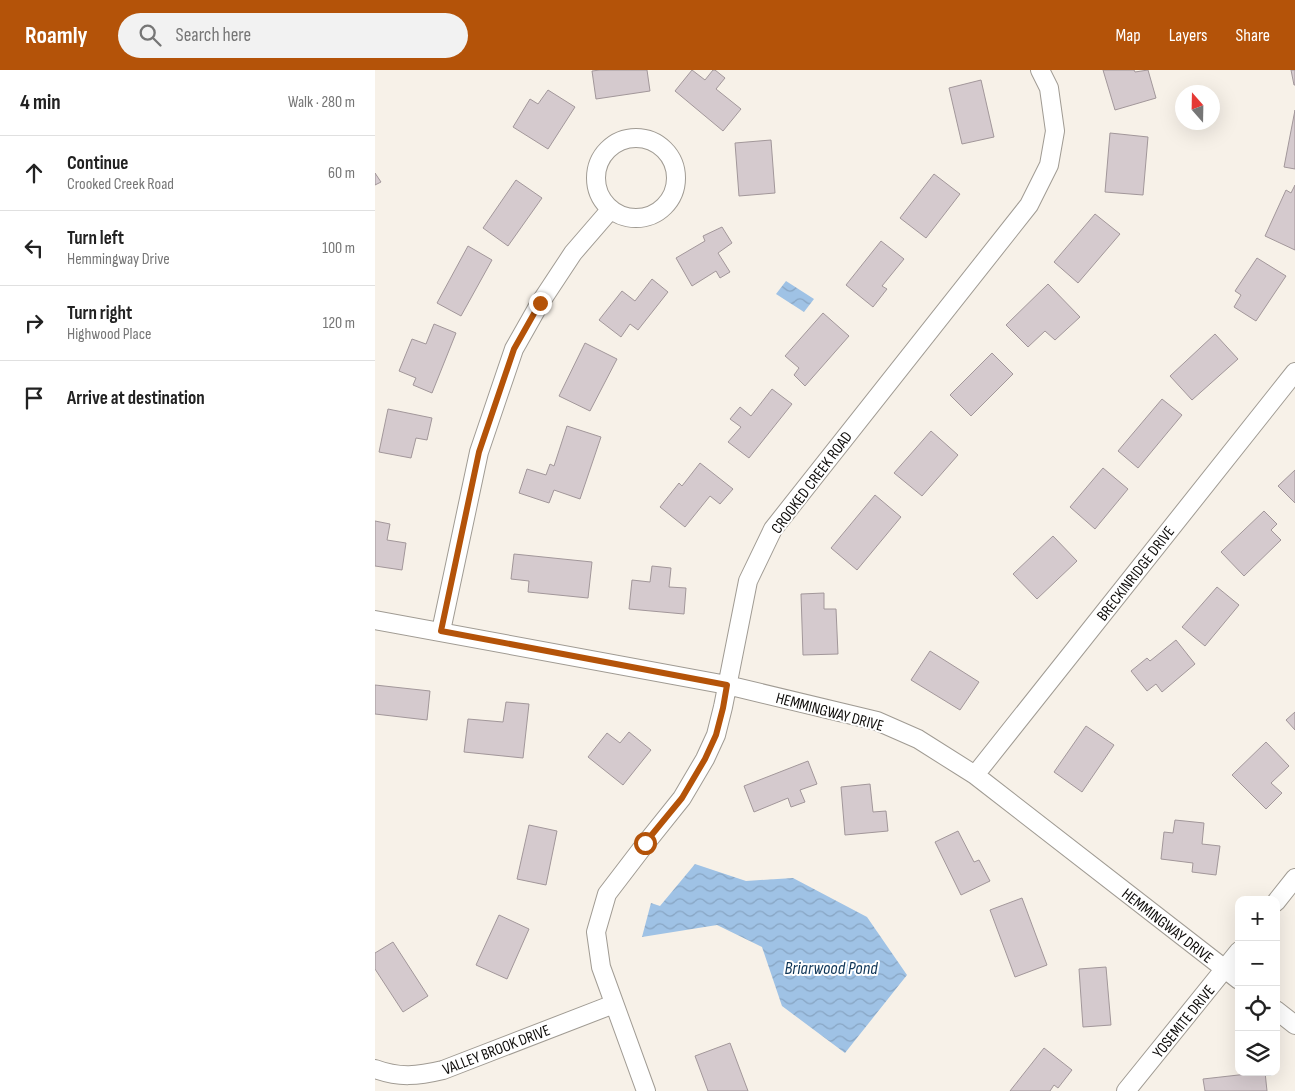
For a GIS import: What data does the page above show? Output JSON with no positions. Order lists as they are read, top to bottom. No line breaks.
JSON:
{"streets":{"street":["CROOKED CREEK ROAD","BRECKINRIDGE DRIVE","HEMMINGWAY DRIVE","YOSEMITE DRIVE","VALLEY BROOK DRIVE"]},"crossings":[["CROOKED CREEK ROAD","HEMMINGWAY DRIVE"],["CROOKED CREEK ROAD","VALLEY BROOK DRIVE"],["BRECKINRIDGE DRIVE","HEMMINGWAY DRIVE"],["HEMMINGWAY DRIVE","YOSEMITE DRIVE"]],"water":["Briarwood Pond"],"north":"top","page":{"header":"Roamly","search":"Search here","nav":["Map","Layers","Share"],"heading":["4 min","Walk · 280 m"],"list":[["Continue","Crooked Creek Road","60 m"],["Turn left","Hemmingway Drive","100 m"],["Turn right","Highwood Place","120 m"],"Arrive at destination"],"map_buttons":["+","−"]}}
